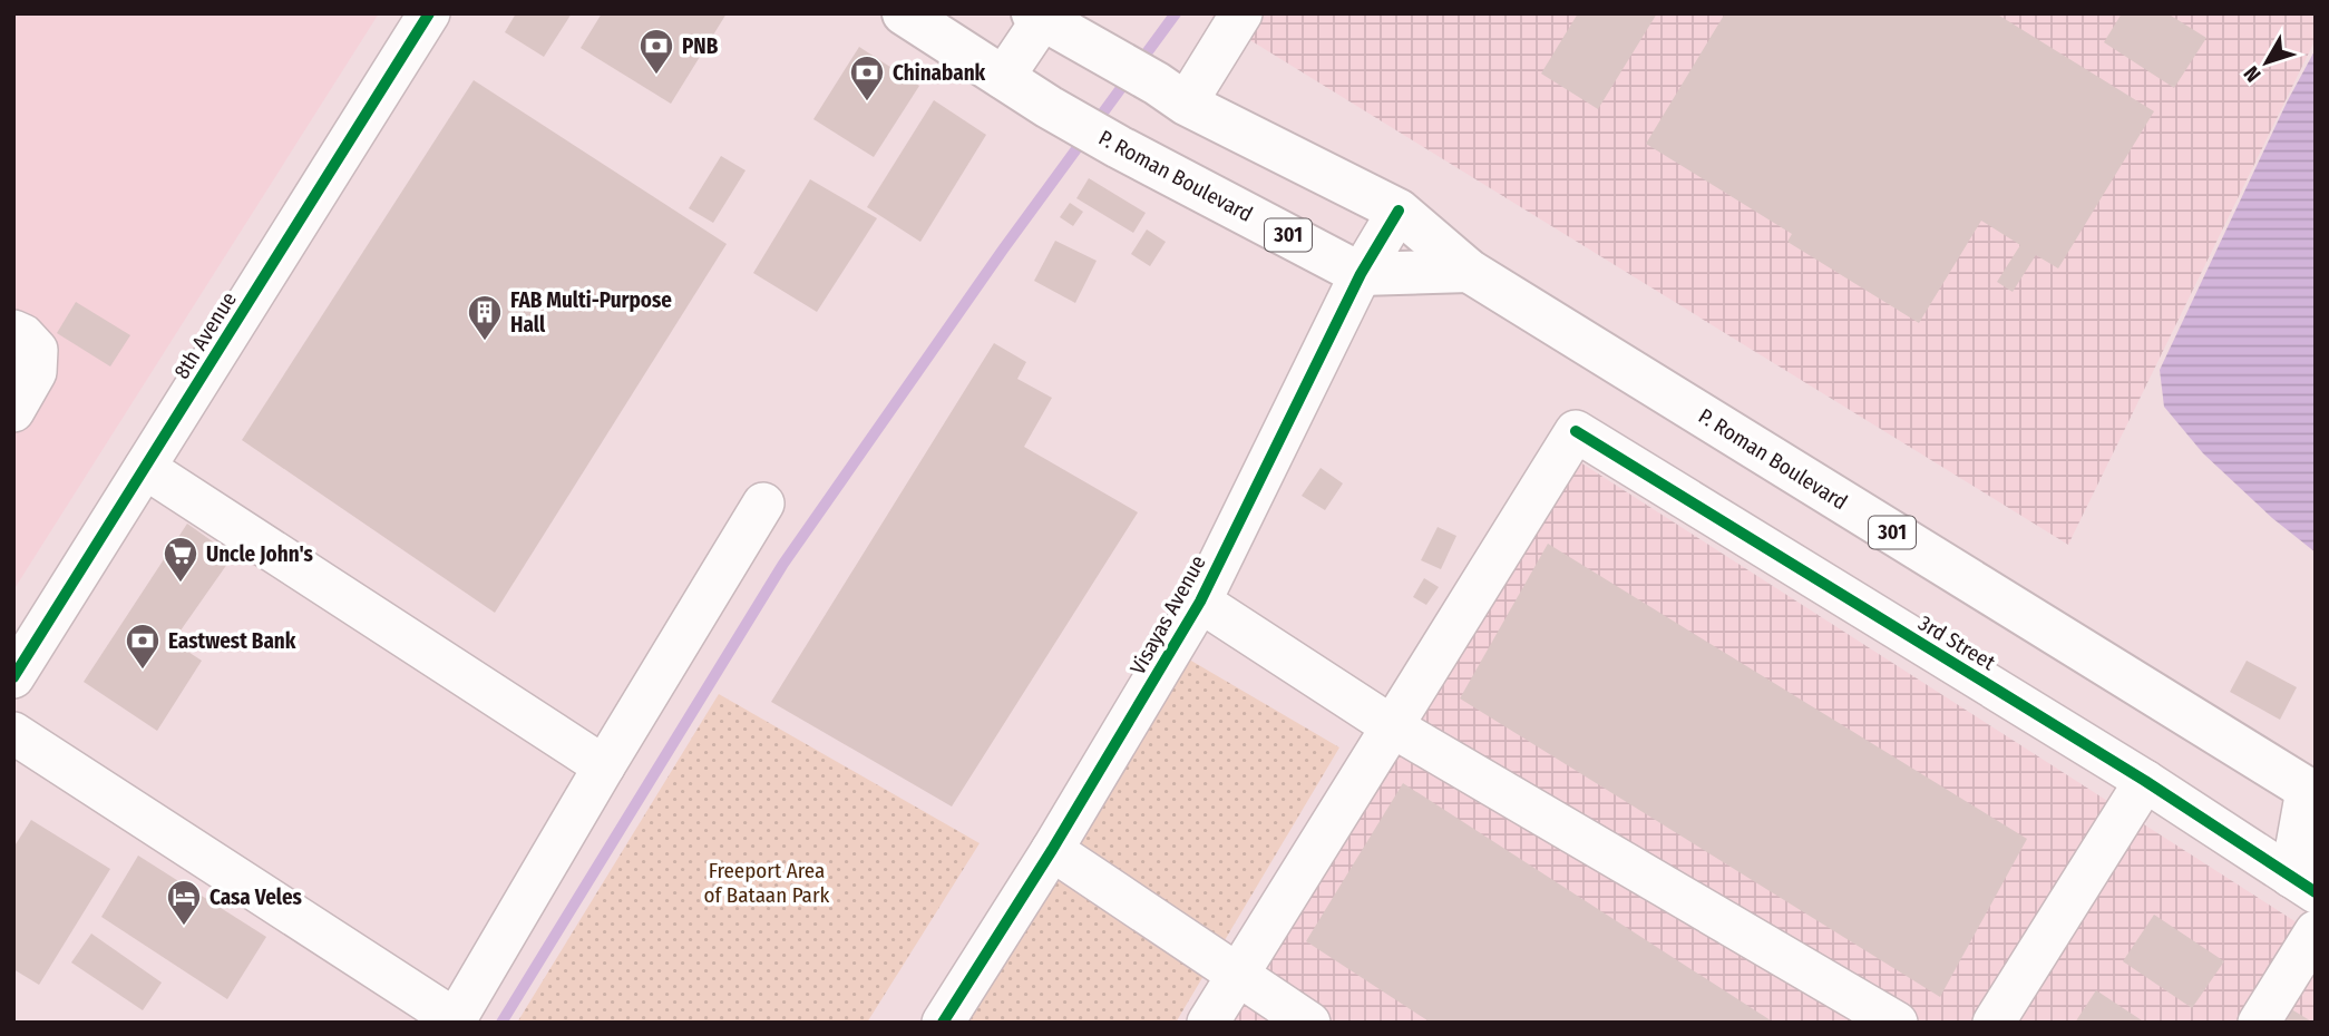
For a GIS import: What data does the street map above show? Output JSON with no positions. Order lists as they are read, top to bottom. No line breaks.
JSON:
{"streets":{"main road":["P. Roman Boulevard","301"],"street":["8th Avenue","Visayas Avenue","3rd Street"]},"crossings":[["P. Roman Boulevard","Visayas Avenue"]],"parks":["Freeport Area of Bataan Park"],"places":{"bank":["PNB","Chinabank","Eastwest Bank"],"building":["FAB Multi-Purpose Hall"],"supermarket":["Uncle John's"],"hotel":["Casa Veles"]},"north":"bottom left"}
